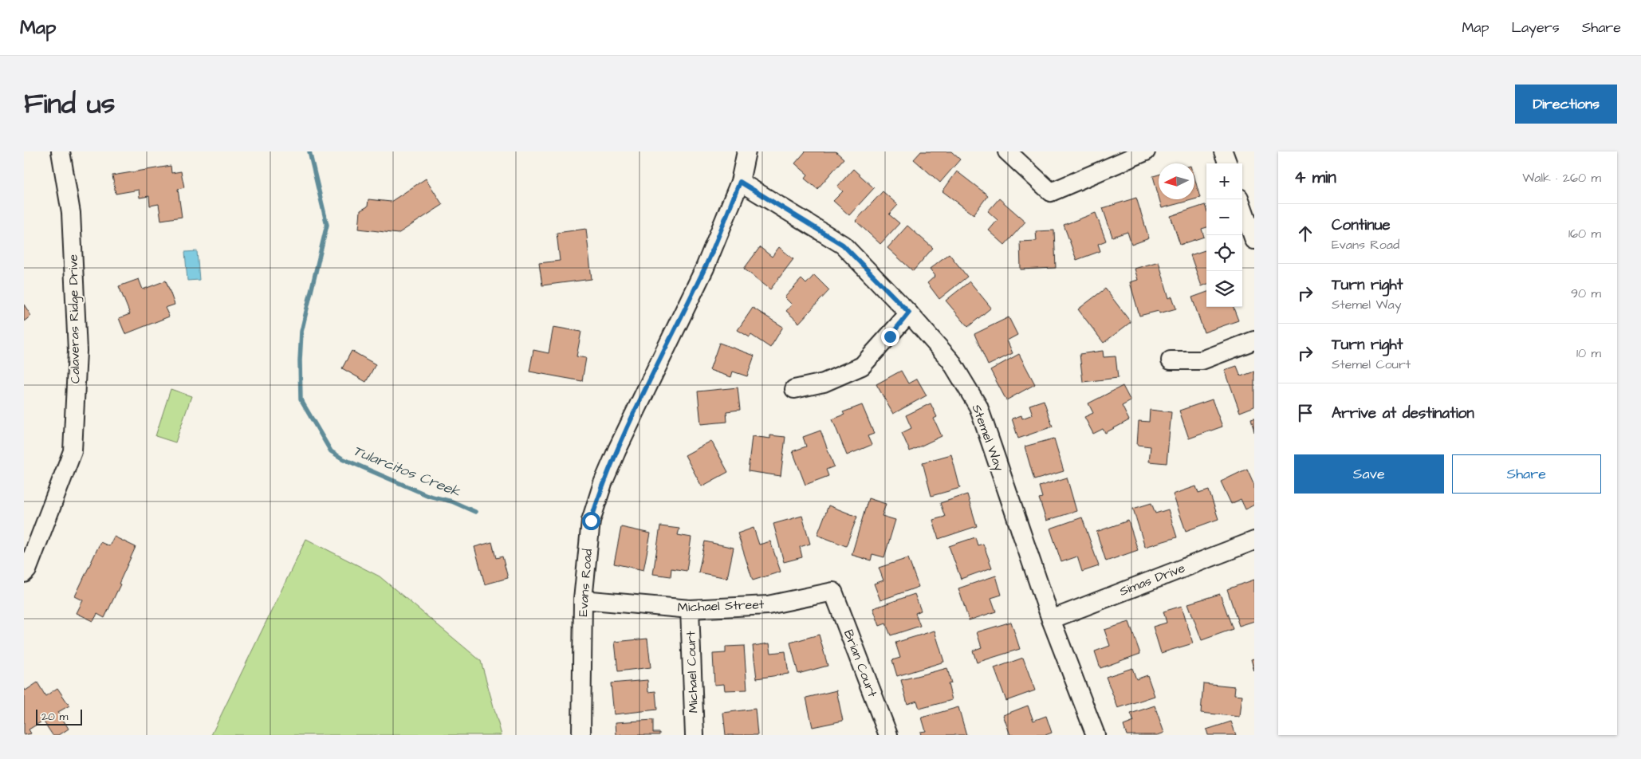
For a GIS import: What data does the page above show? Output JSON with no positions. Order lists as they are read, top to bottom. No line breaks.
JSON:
{"streets":{"street":["Calaveras Ridge Drive","Stemel Way","Simas Drive","Evans Road","Michael Street","Brian Court","Michael Court"]},"crossings":[["Stemel Way","Simas Drive"],["Stemel Way","Evans Road"],["Evans Road","Michael Street"],["Michael Street","Brian Court"],["Michael Street","Michael Court"]],"water":["Tularcitos Creek"],"scale_bar":"20 m","north":"left","page":{"header":"Map","nav":["Map","Layers","Share"],"title":"Find us","buttons":["Directions",["Save","Share"]],"heading":["4 min","Walk · 260 m"],"map_buttons":["+","−"],"list":[["Continue","Evans Road","160 m"],["Turn right","Stemel Way","90 m"],["Turn right","Stemel Court","10 m"],"Arrive at destination"],"scale":"20 m"}}
